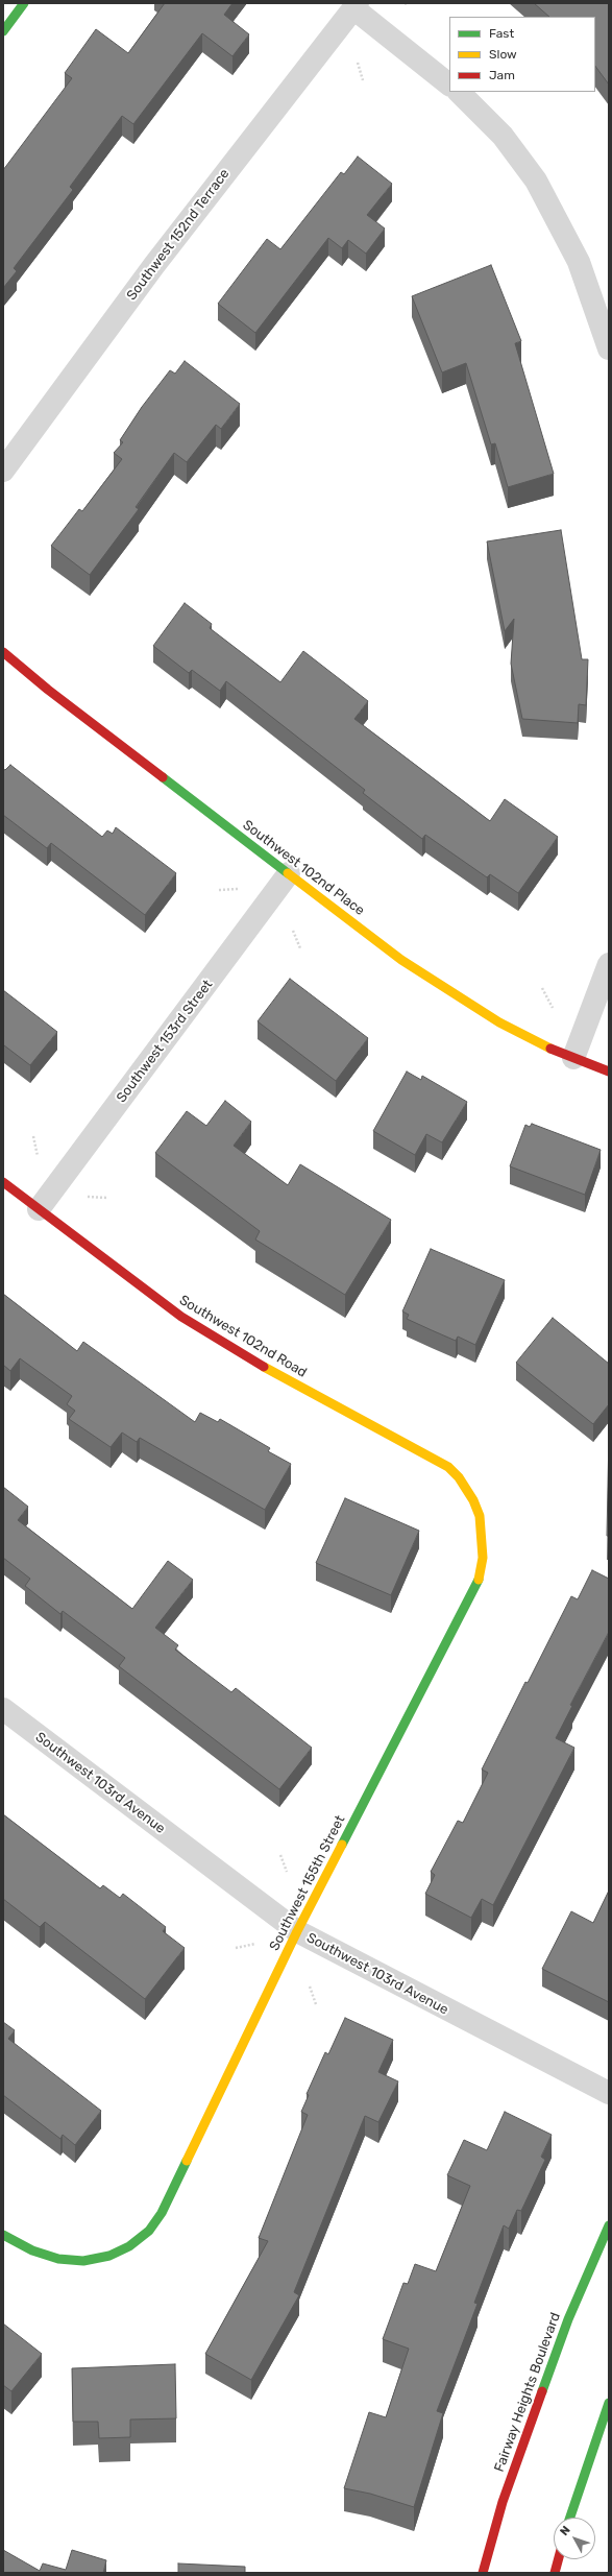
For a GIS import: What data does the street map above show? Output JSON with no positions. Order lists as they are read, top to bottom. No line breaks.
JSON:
{"streets":{"street":["Southwest 152nd Terrace","Southwest 102nd Place","Southwest 153rd Street","Southwest 102nd Road","Southwest 103rd Avenue","Southwest 155th Street","Fairway Heights Boulevard"]},"crossings":[["Southwest 102nd Place","Southwest 153rd Street"],["Southwest 153rd Street","Southwest 102nd Road"],["Southwest 102nd Road","Southwest 155th Street"],["Southwest 103rd Avenue","Southwest 155th Street"]],"legend":["Fast","Slow","Jam"],"north":"top left"}
